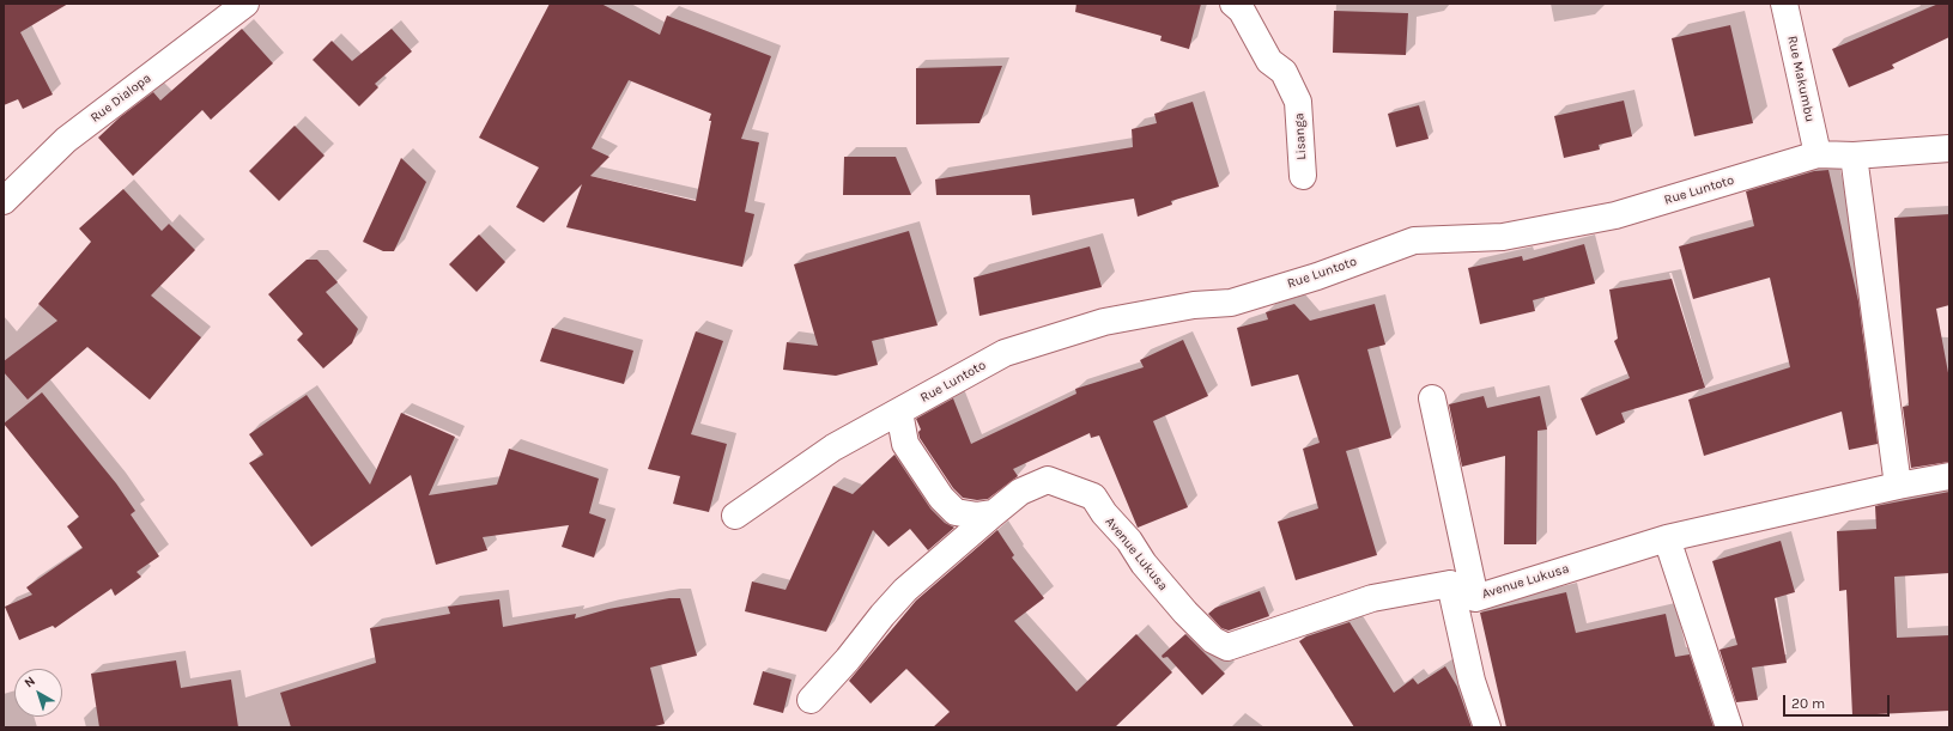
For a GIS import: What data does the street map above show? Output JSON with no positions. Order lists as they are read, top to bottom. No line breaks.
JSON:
{"streets":{"street":["Rue Makumbu","Rue Dialopa","Lisanga","Rue Luntoto","Avenue Lukusa"]},"crossings":[["Rue Makumbu","Rue Luntoto"]],"scale_bar":"20 m","north":"top left"}
